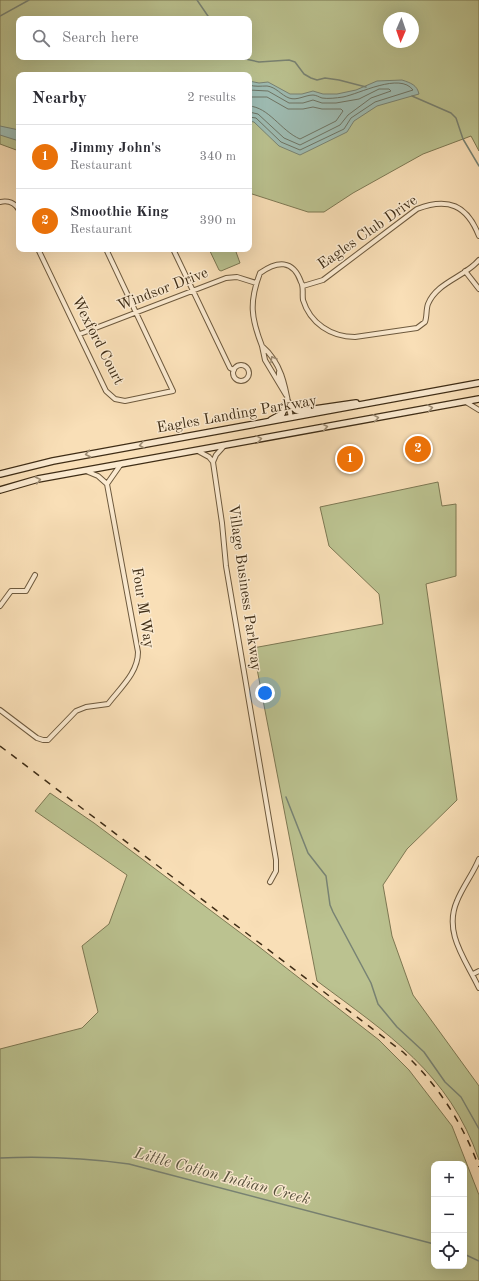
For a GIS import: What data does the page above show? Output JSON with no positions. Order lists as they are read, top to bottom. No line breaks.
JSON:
{"streets":{"main road":["Eagles Landing Parkway"],"street":["Eagles Club Drive","Windsor Drive","Wexford Court","Village Business Parkway","Four M Way"]},"crossings":[["Windsor Drive","Wexford Court"]],"water":["Little Cotton Indian Creek"],"north":"bottom","page":{"search":"Search here","heading":["Nearby","2 results"],"list":[{"mark":"1","name":"Jimmy John's","note":"Restaurant","value":"340 m"},{"mark":"2","name":"Smoothie King","note":"Restaurant","value":"390 m"}],"pins":["2","1"],"map_buttons":["+","−"]}}
